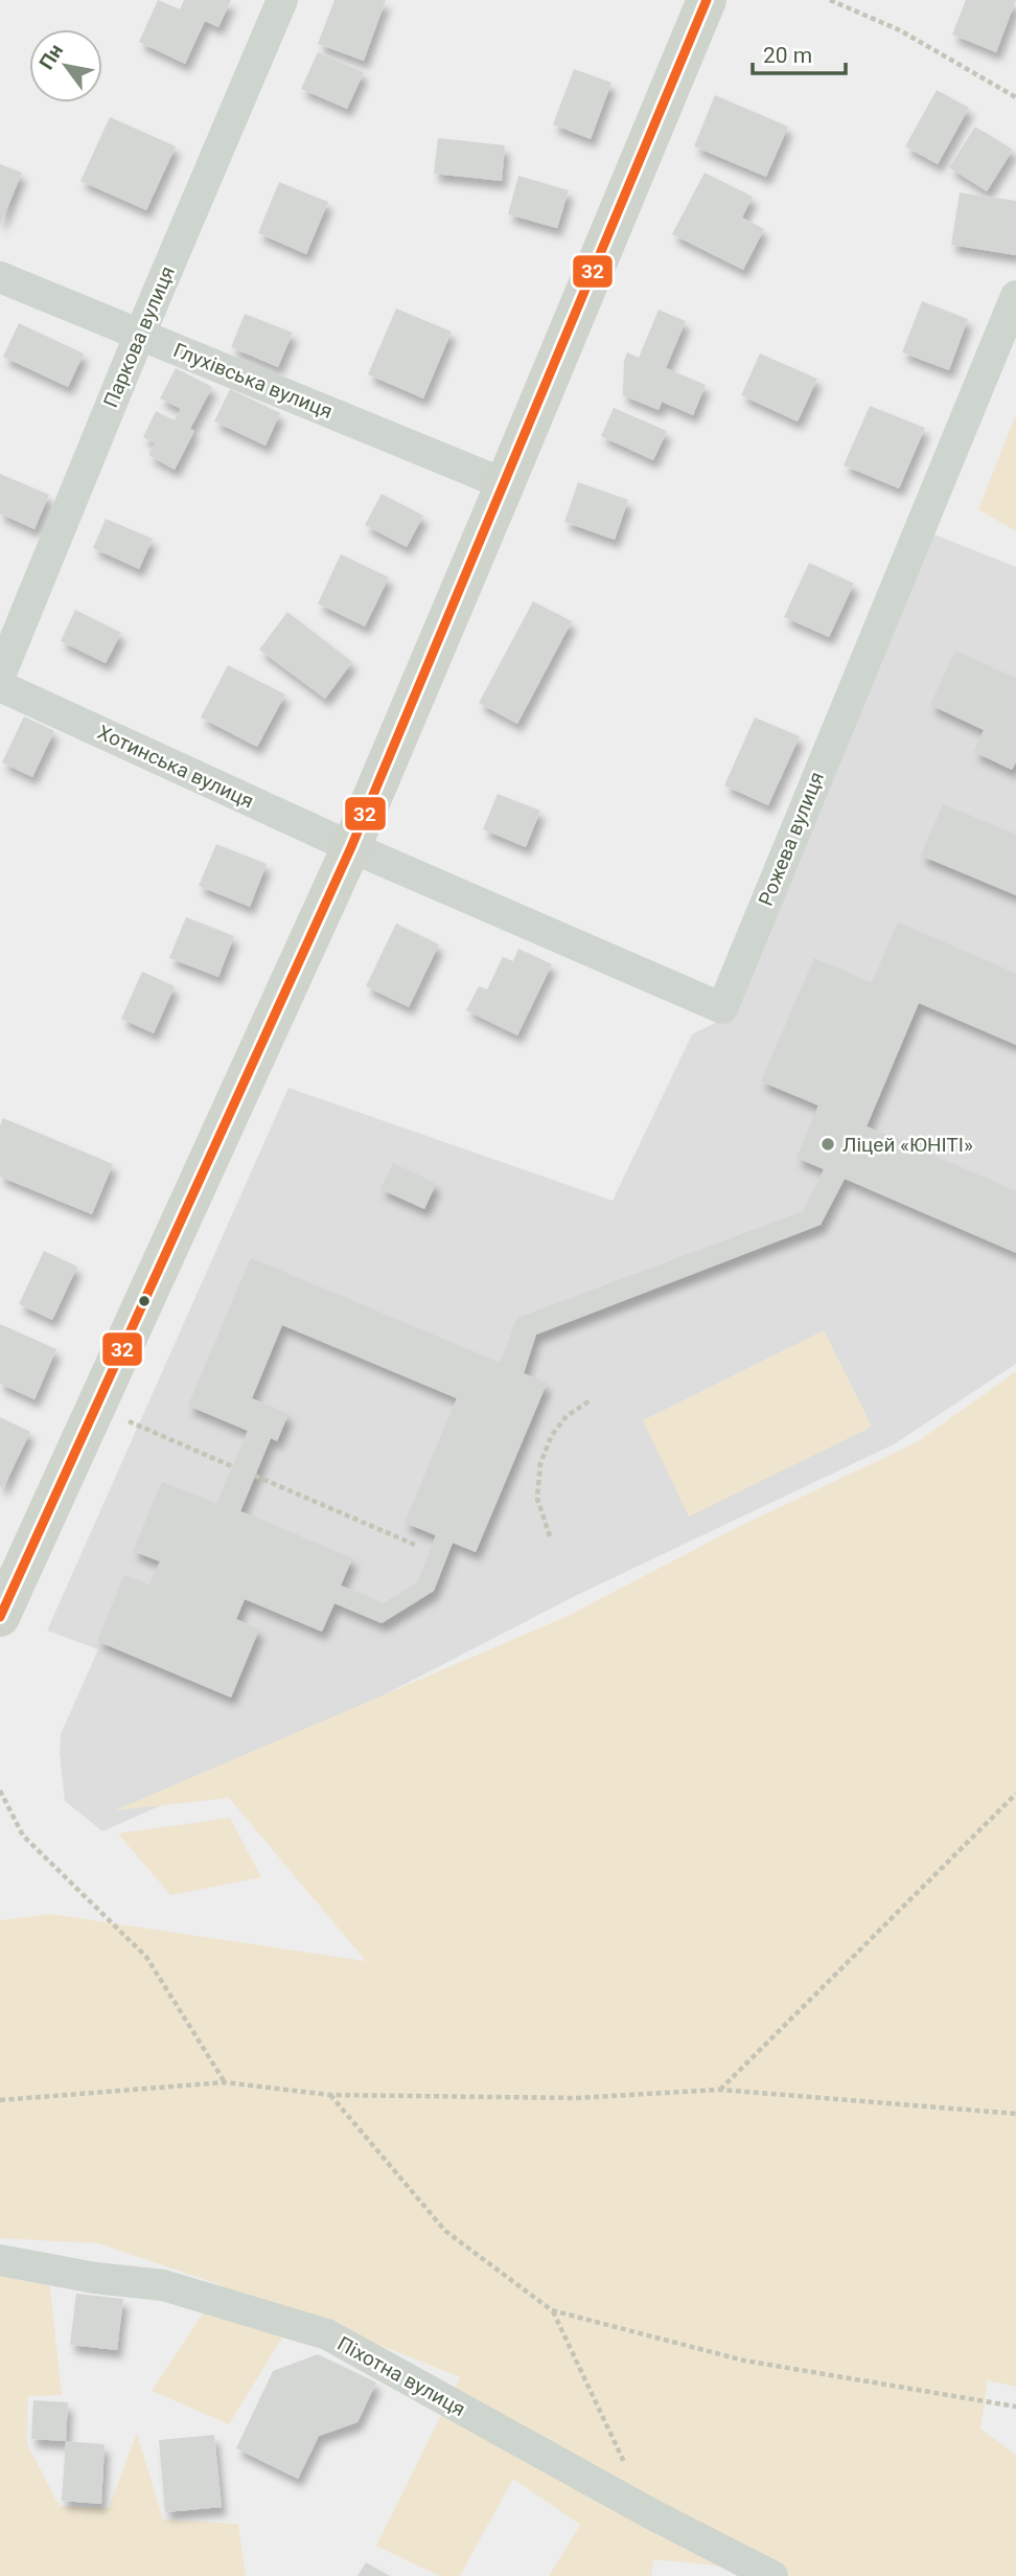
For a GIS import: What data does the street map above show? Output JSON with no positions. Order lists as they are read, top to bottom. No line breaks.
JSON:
{"streets":{"street":["Паркова вулиця","Глухівська вулиця","Хотинська вулиця","Рожева вулиця","Піхотна вулиця"]},"crossings":[["Паркова вулиця","Глухівська вулиця"],["Хотинська вулиця","Рожева вулиця"]],"places":["Ліцей «ЮНІТІ»"],"lines":["transit line 32"],"scale_bar":"20 m","north":"top left"}
